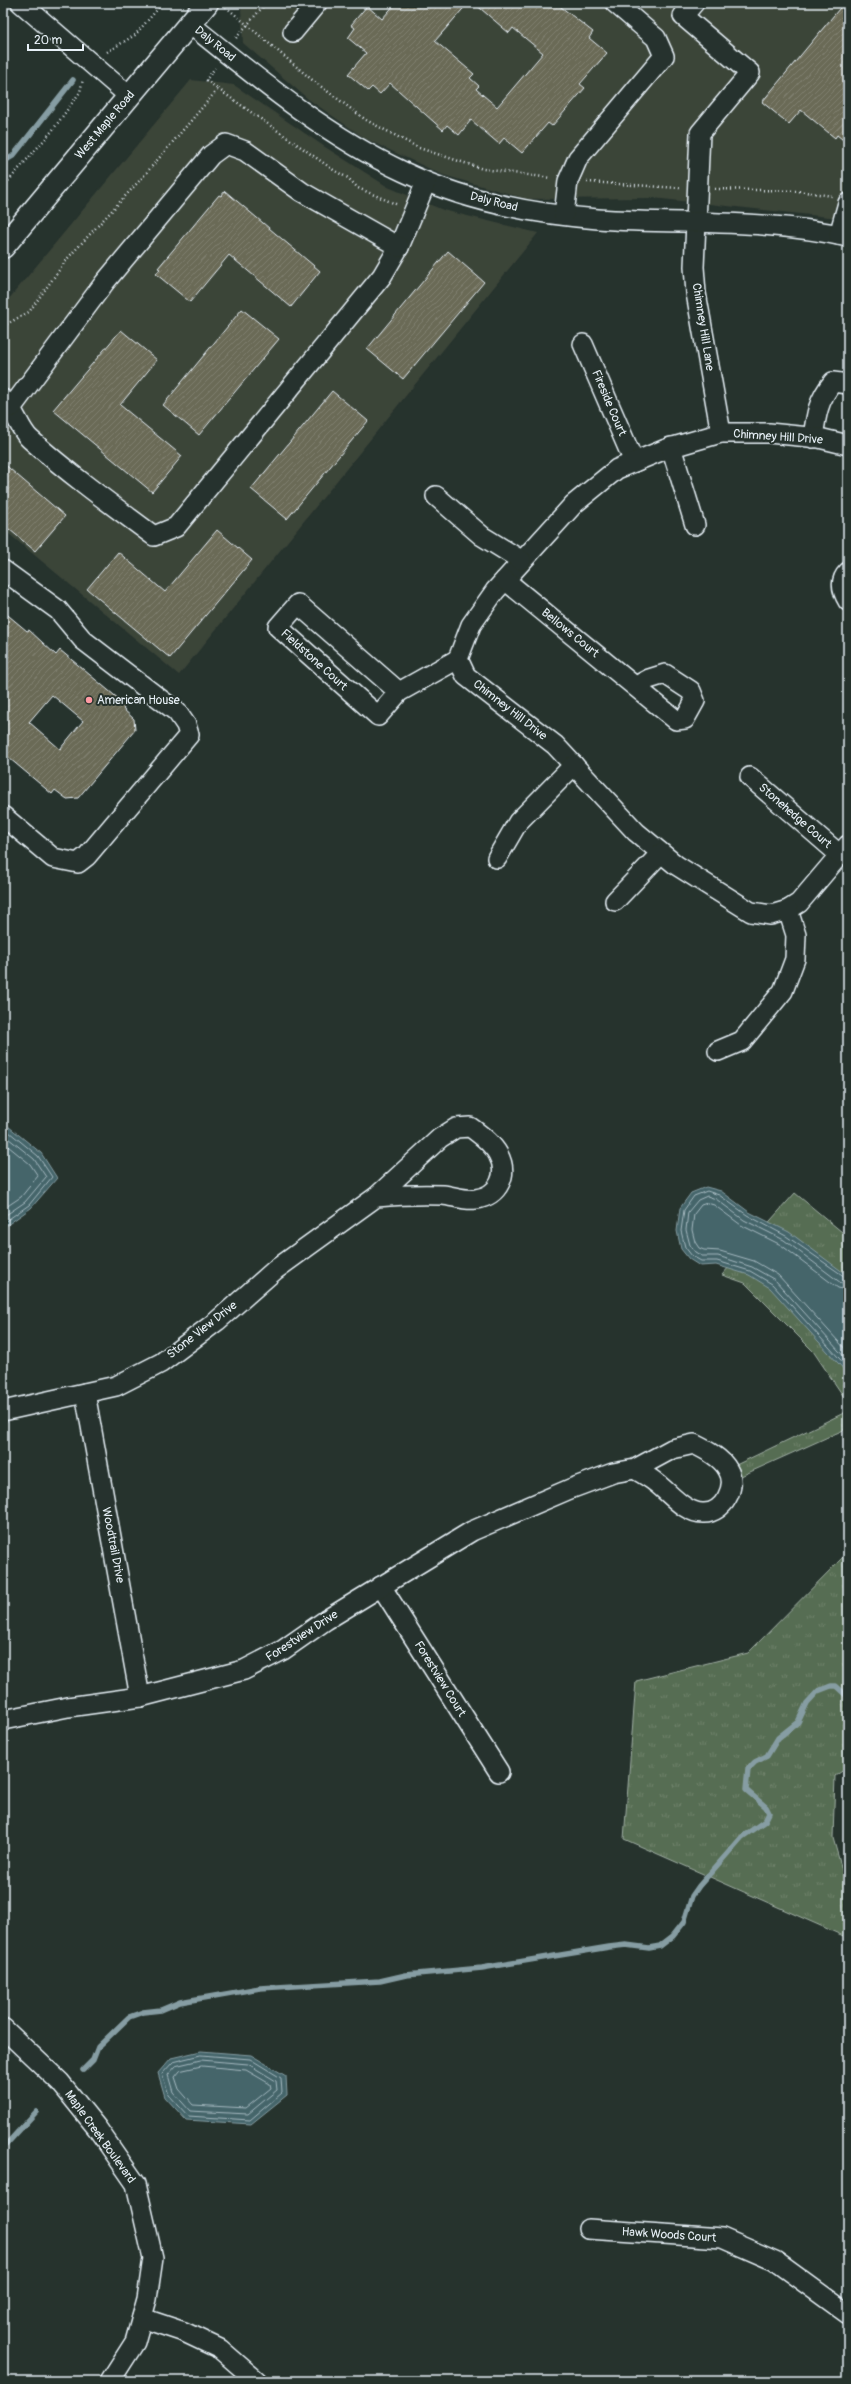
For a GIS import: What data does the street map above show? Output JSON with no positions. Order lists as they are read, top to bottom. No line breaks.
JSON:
{"streets":{"main road":["West Maple Road"],"street":["Daly Road","Chimney Hill Lane","Fireside Court","Chimney Hill Drive","Bellows Court","Fieldstone Court","Stonehedge Court","Stone View Drive","Woodtrail Drive","Forestview Drive","Forestview Court","Maple Creek Boulevard","Hawk Woods Court"]},"crossings":[["Daly Road","West Maple Road"],["Daly Road","Chimney Hill Lane"],["Chimney Hill Lane","Chimney Hill Drive"],["Fireside Court","Chimney Hill Drive"],["Chimney Hill Drive","Bellows Court"],["Chimney Hill Drive","Fieldstone Court"],["Chimney Hill Drive","Stonehedge Court"],["Stone View Drive","Woodtrail Drive"],["Woodtrail Drive","Forestview Drive"],["Forestview Drive","Forestview Court"]],"places":["American House"],"scale_bar":"20 m"}
